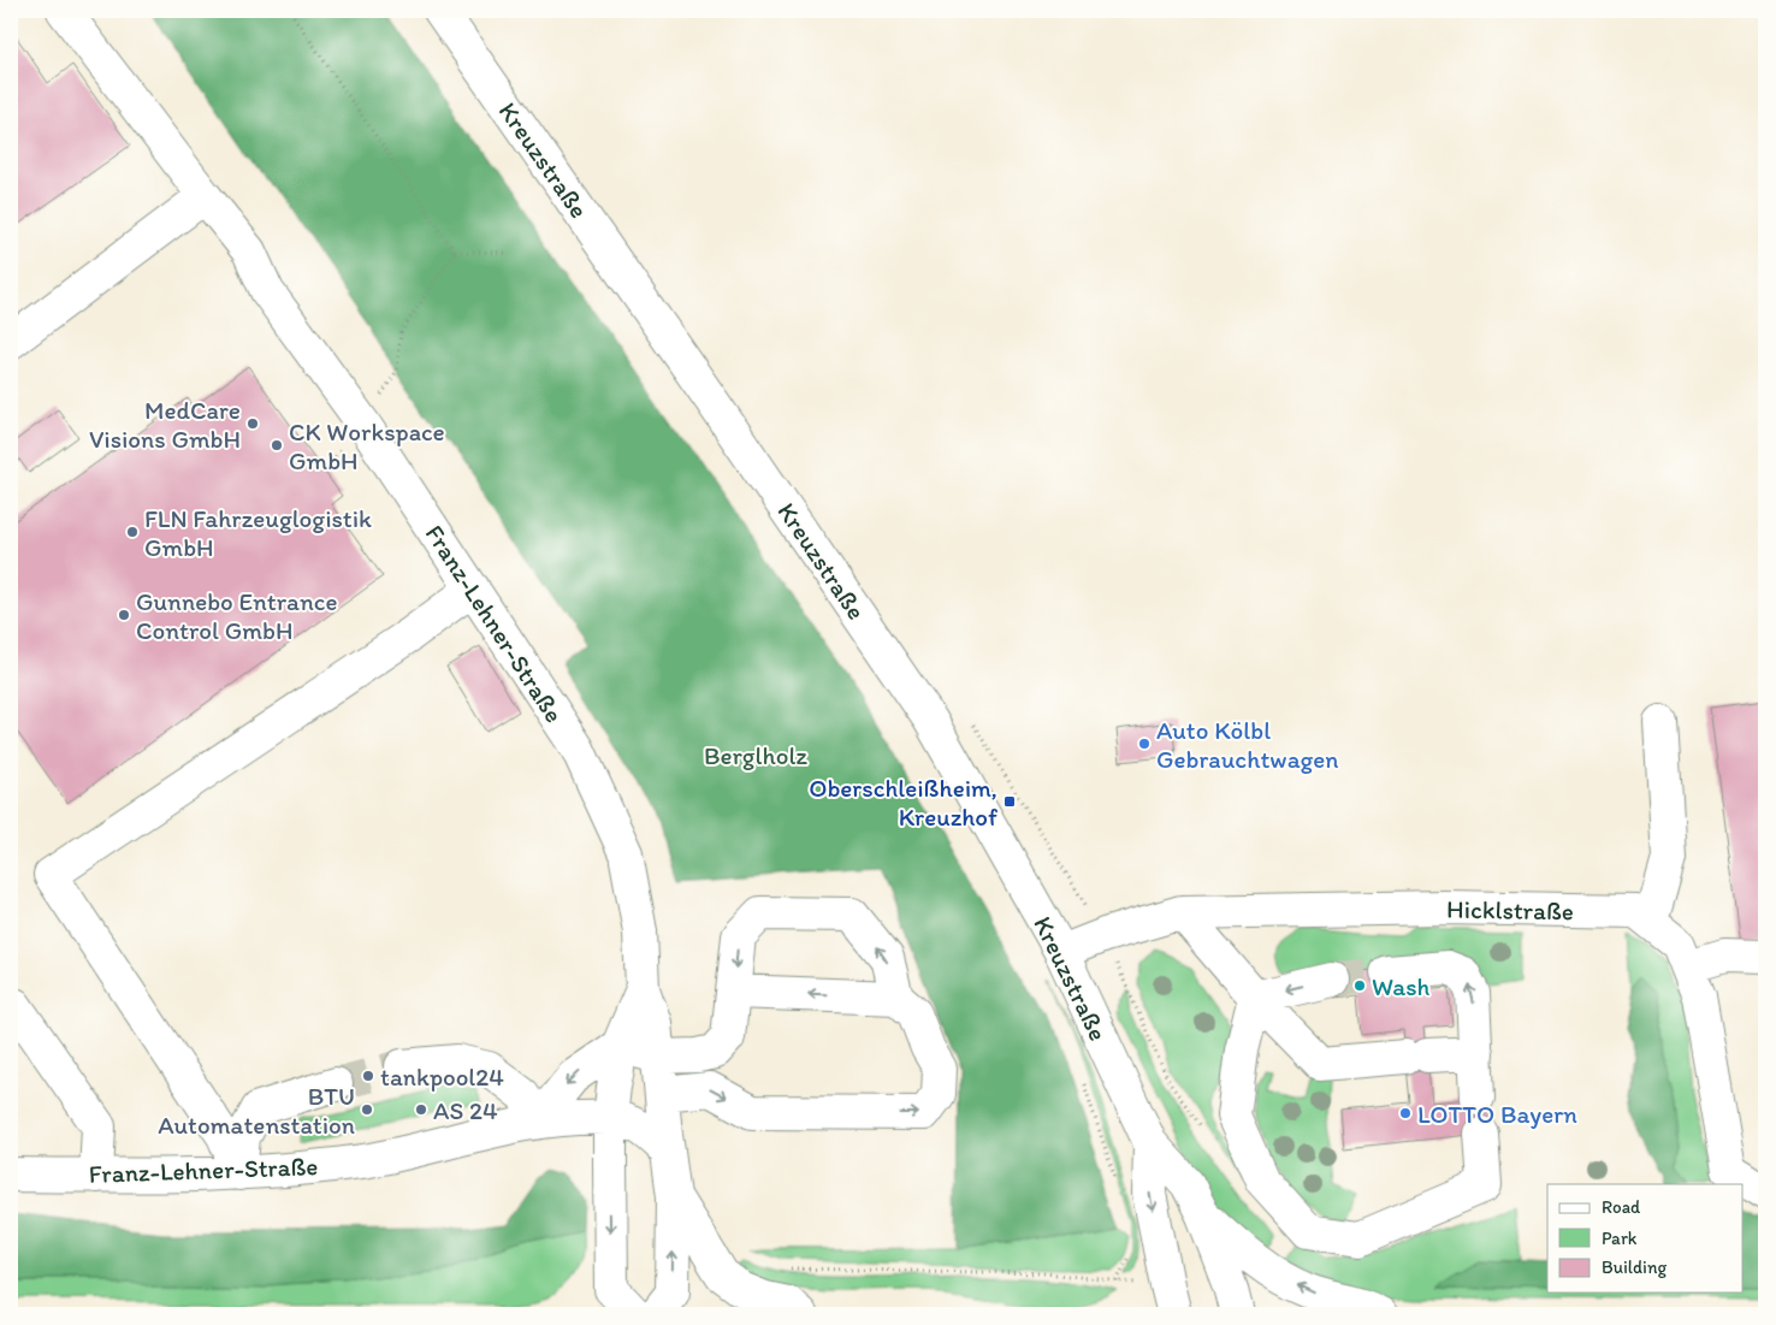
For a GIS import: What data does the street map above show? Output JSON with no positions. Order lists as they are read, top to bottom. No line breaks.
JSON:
{"streets":{"street":["Kreuzstraße","Franz-Lehner-Straße","Hicklstraße"]},"crossings":[["Kreuzstraße","Hicklstraße"]],"parks":["Berglholz"],"places":{"other":["MedCare Visions GmbH","CK Workspace GmbH","FLN Fahrzeuglogistik GmbH","Gunnebo Entrance Control GmbH","Auto Kölbl Gebrauchtwagen","Wash","tankpool24","BTU Automatenstation","AS 24","LOTTO Bayern"],"transit":["Oberschleißheim, Kreuzhof"]},"legend":["Road","Park","Building"]}
